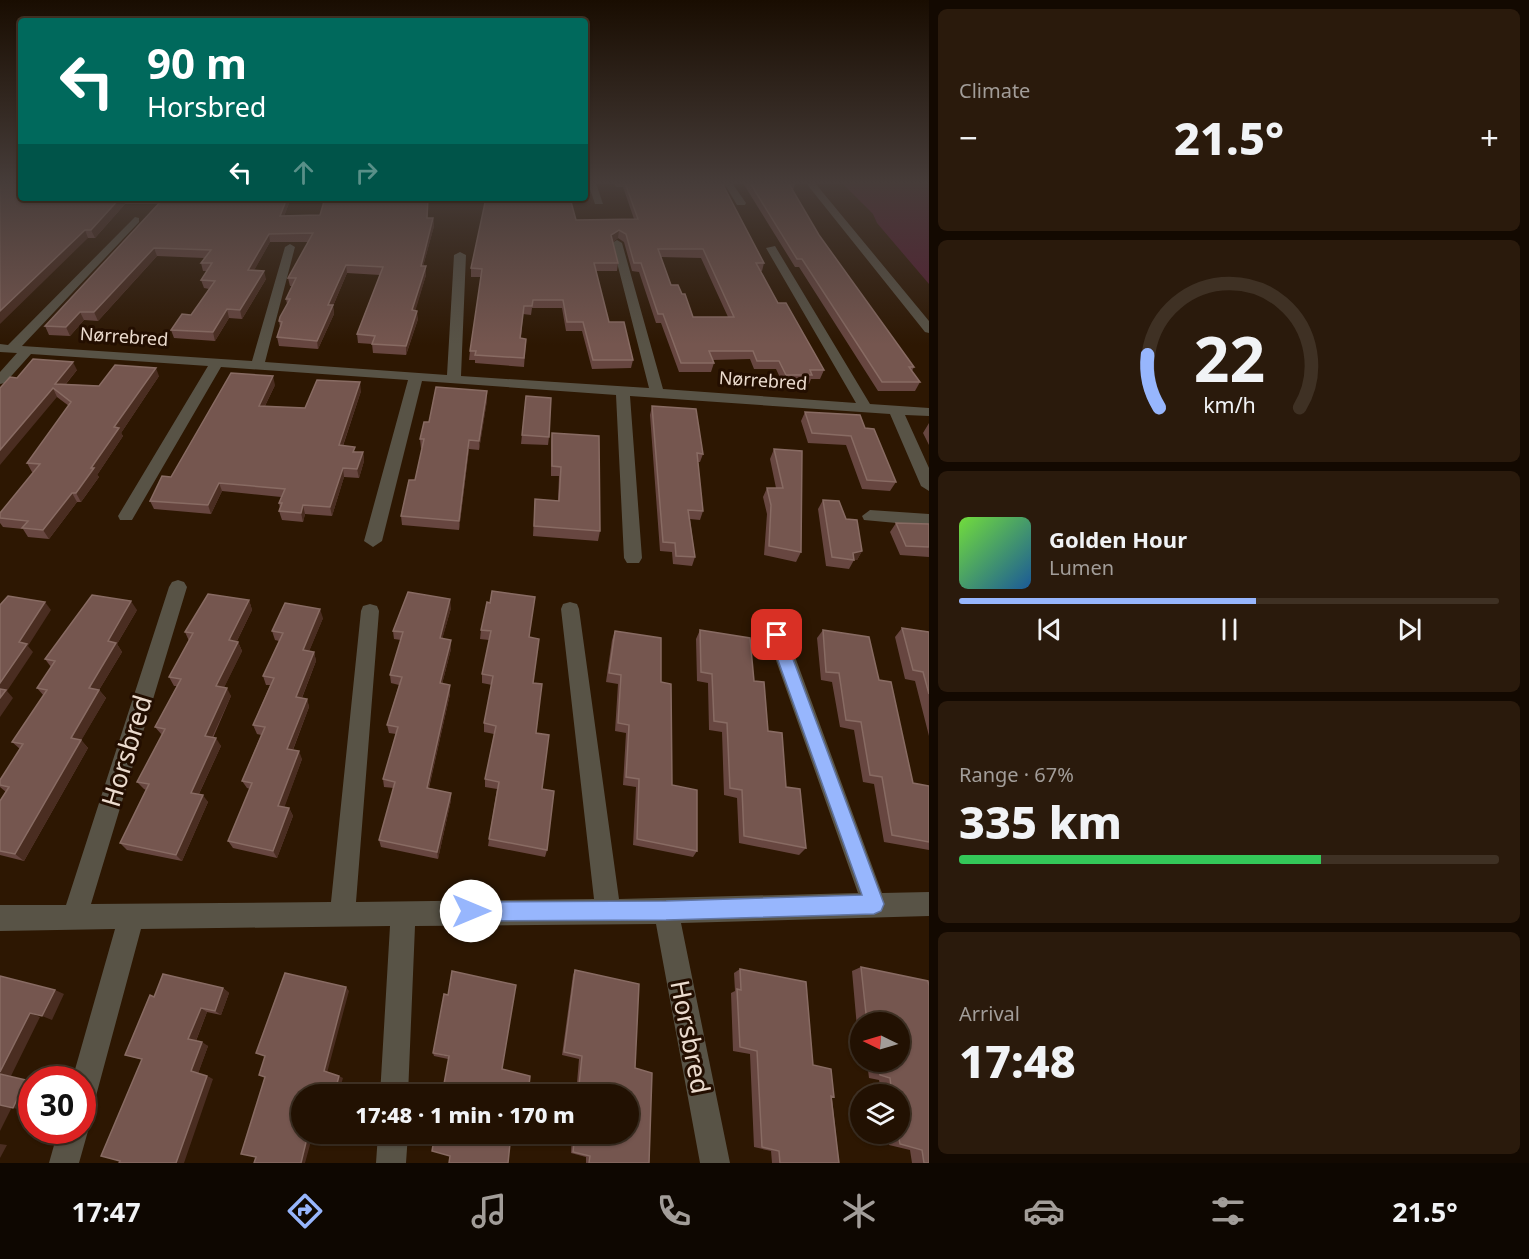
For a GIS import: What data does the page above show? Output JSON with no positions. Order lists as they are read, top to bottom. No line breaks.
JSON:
{"streets":{"street":["Nørrebred","Horsbred"]},"north":"left","page":{"tile":["Climate",["Range · 67%","335 km"],["Arrival","17:48"]],"turn":["90 m","Horsbred"],"heat":["−","21.5°","+"],"song":["Golden Hour","Lumen"],"limit":"30","trip":"17:48 · 1 min · 170 m","tabs":["17:47","21.5°"],"gauge":["22","km/h"]}}
